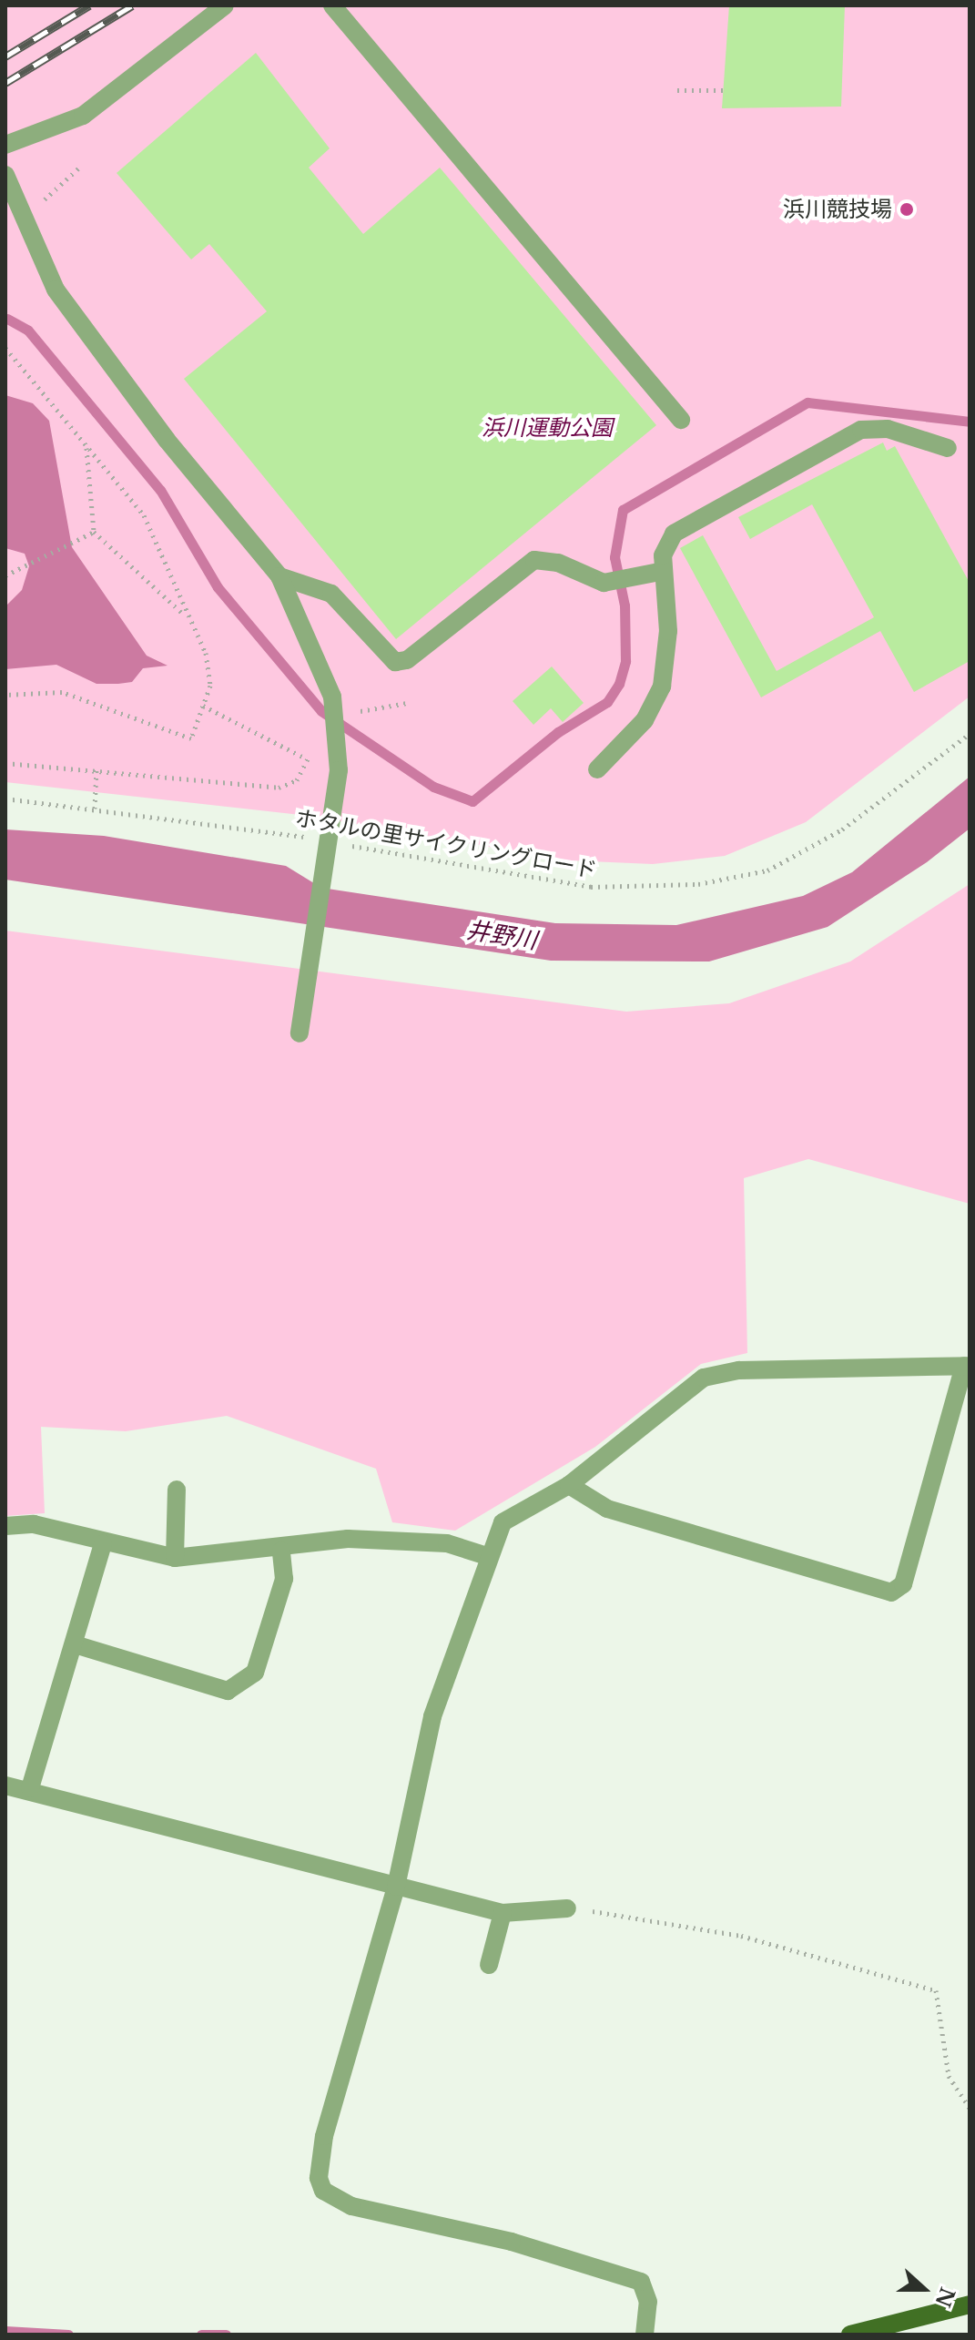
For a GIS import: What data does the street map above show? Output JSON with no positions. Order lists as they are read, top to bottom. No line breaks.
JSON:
{"streets":{"path":["ホタルの里サイクリングロード"]},"water":["井野川"],"parks":["浜川運動公園"],"places":["浜川競技場"],"north":"right"}
